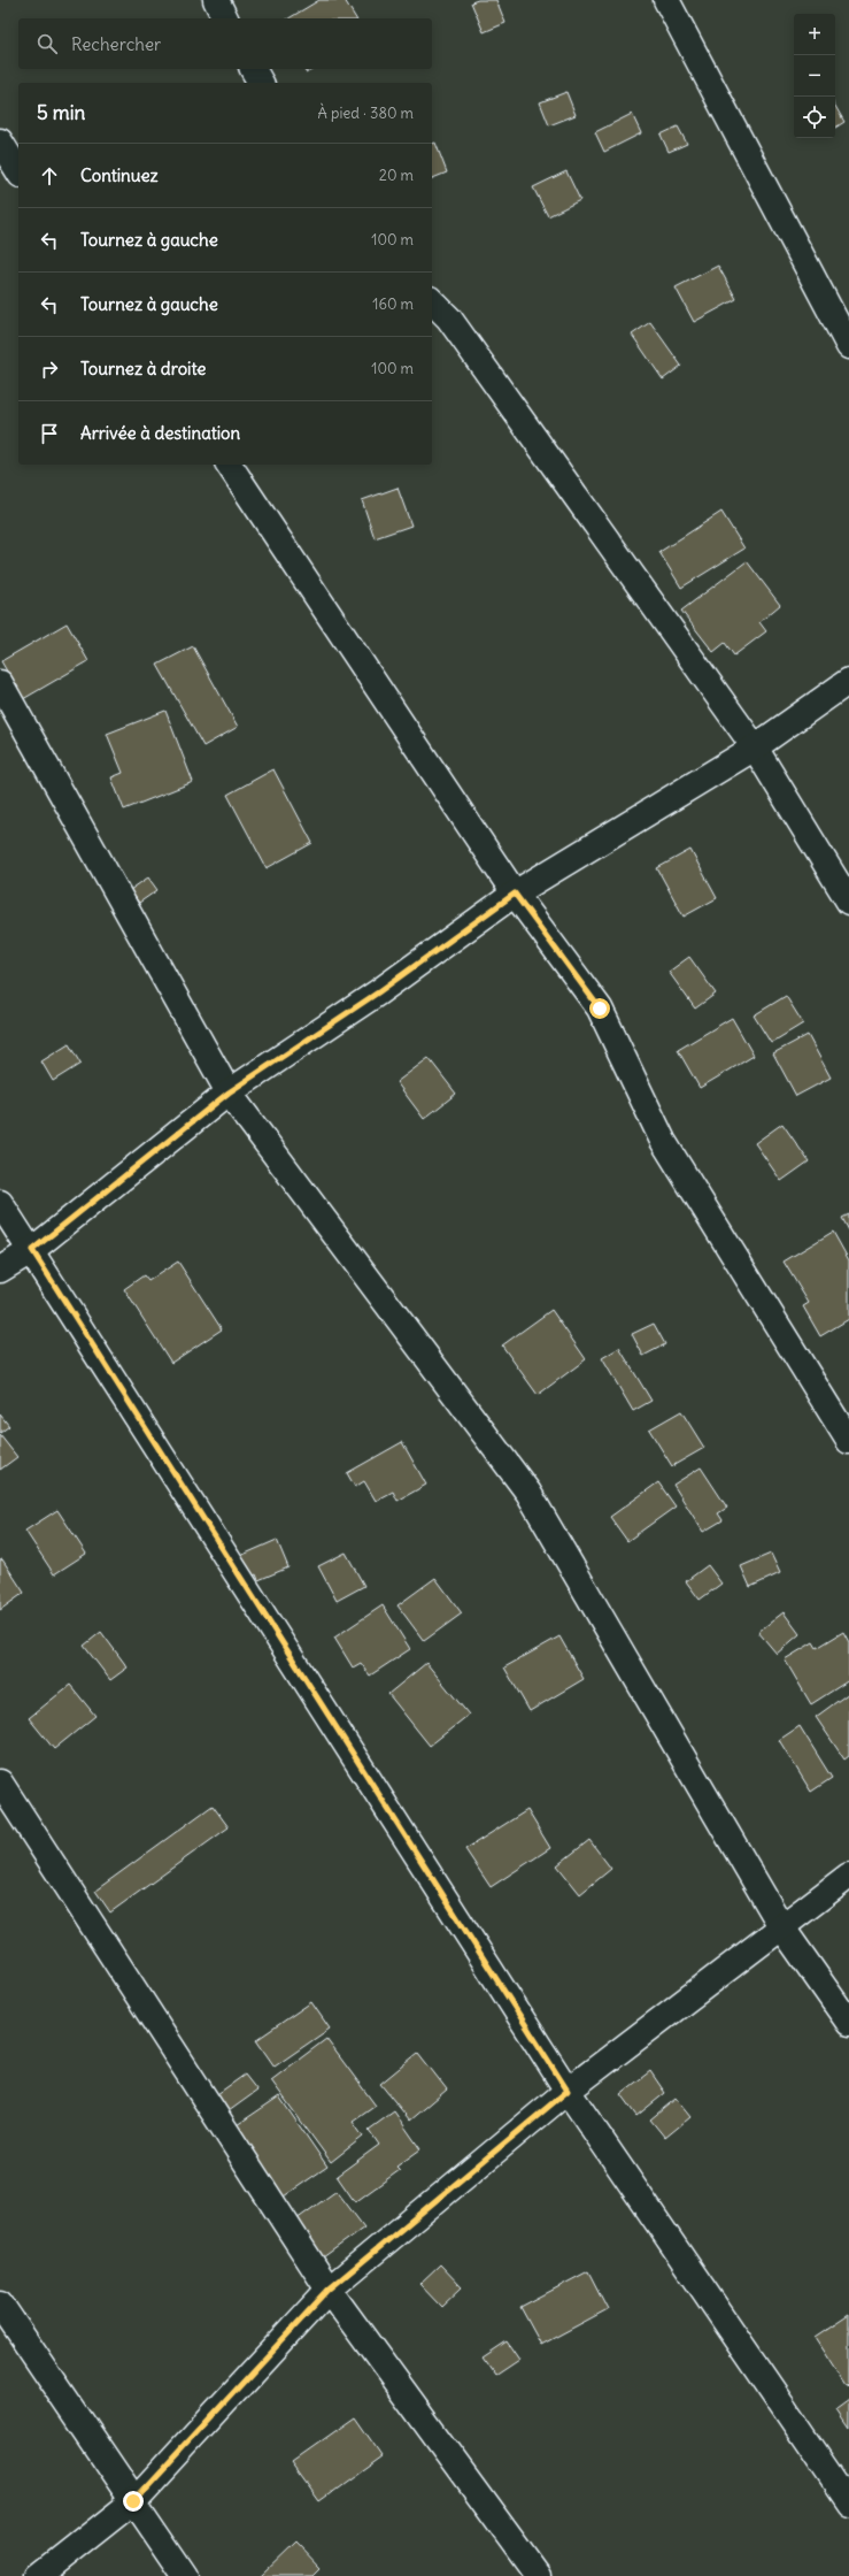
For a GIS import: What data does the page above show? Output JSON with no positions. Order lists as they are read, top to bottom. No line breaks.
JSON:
{"page":{"map_buttons":["+","−"],"search":"Rechercher","heading":["5 min","À pied · 380 m"],"list":[["Continuez","20 m"],["Tournez à gauche","100 m"],["Tournez à gauche","160 m"],["Tournez à droite","100 m"],"Arrivée à destination"]}}
